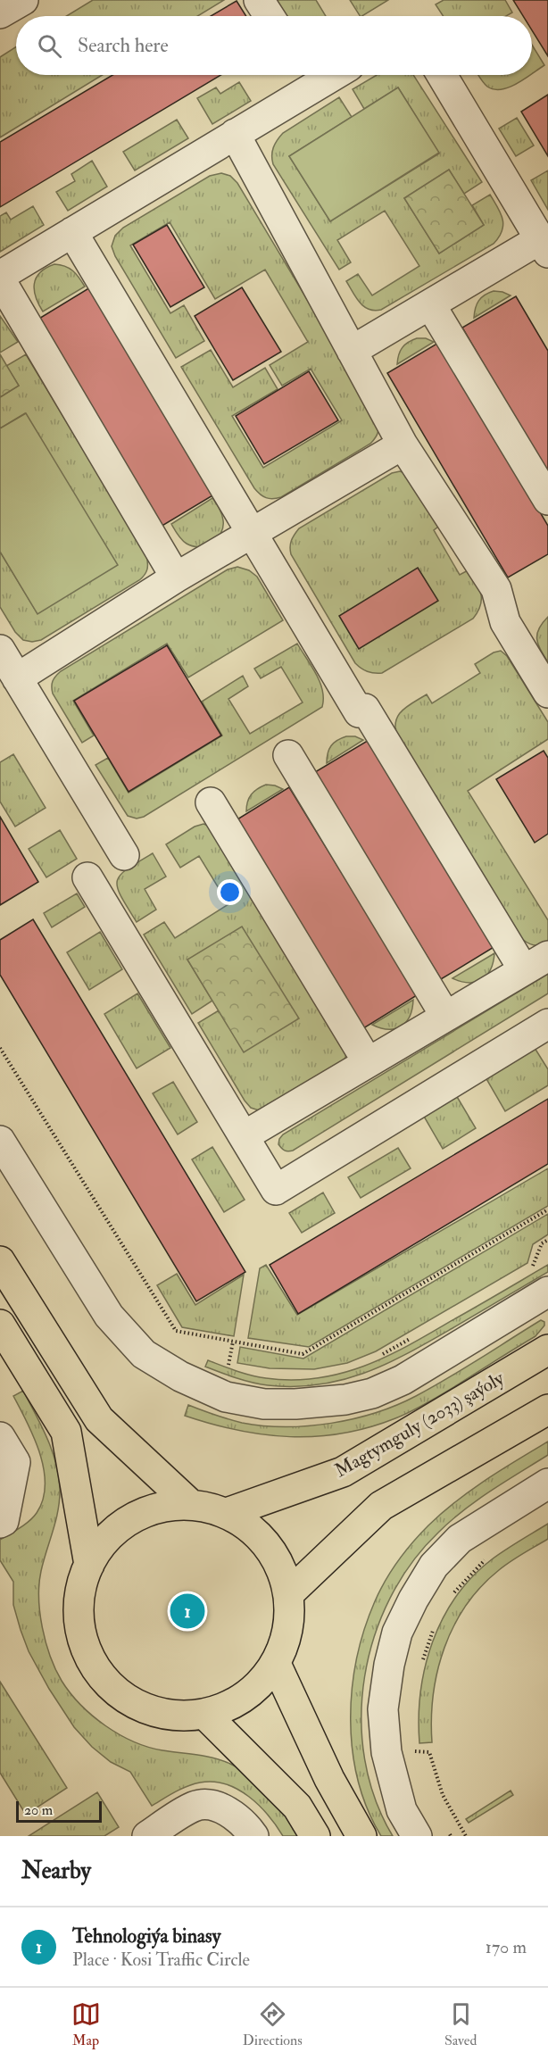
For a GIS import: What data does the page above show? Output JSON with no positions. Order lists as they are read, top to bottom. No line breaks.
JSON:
{"streets":{"main road":["Magtymguly (2033) şaýoly"]},"scale_bar":"20 m","page":{"search":"Search here","pins":"1","scale":"20 m","heading":"Nearby","list":[{"mark":"1","name":"Tehnologiýa binasy","note":"Place · Kosi Traffic Circle","value":"170 m"}],"nav":["Map","Directions","Saved"]}}
